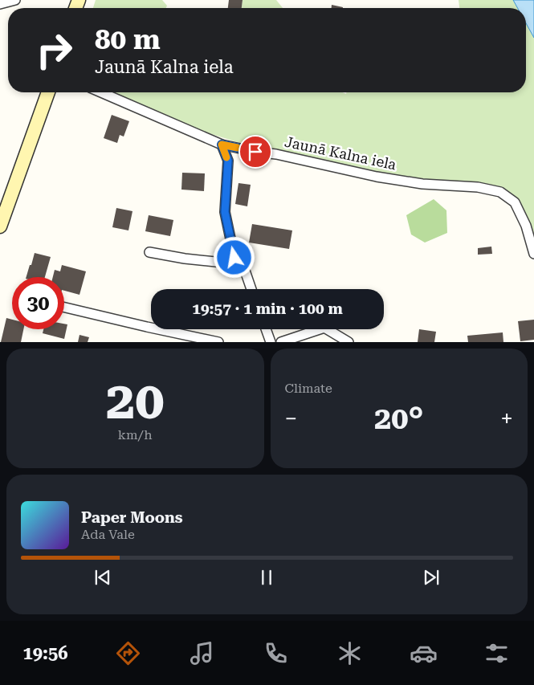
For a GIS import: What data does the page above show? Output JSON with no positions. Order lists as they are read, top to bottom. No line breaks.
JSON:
{"streets":{"street":["Jaunā Kalna iela"]},"page":{"turn":["80 m","Jaunā Kalna iela"],"limit":"30","trip":"19:57 · 1 min · 100 m","tile":[["20","km/h"],"Climate"],"heat":["−","20°","+"],"song":["Paper Moons","Ada Vale"],"tabs":"19:56"}}
